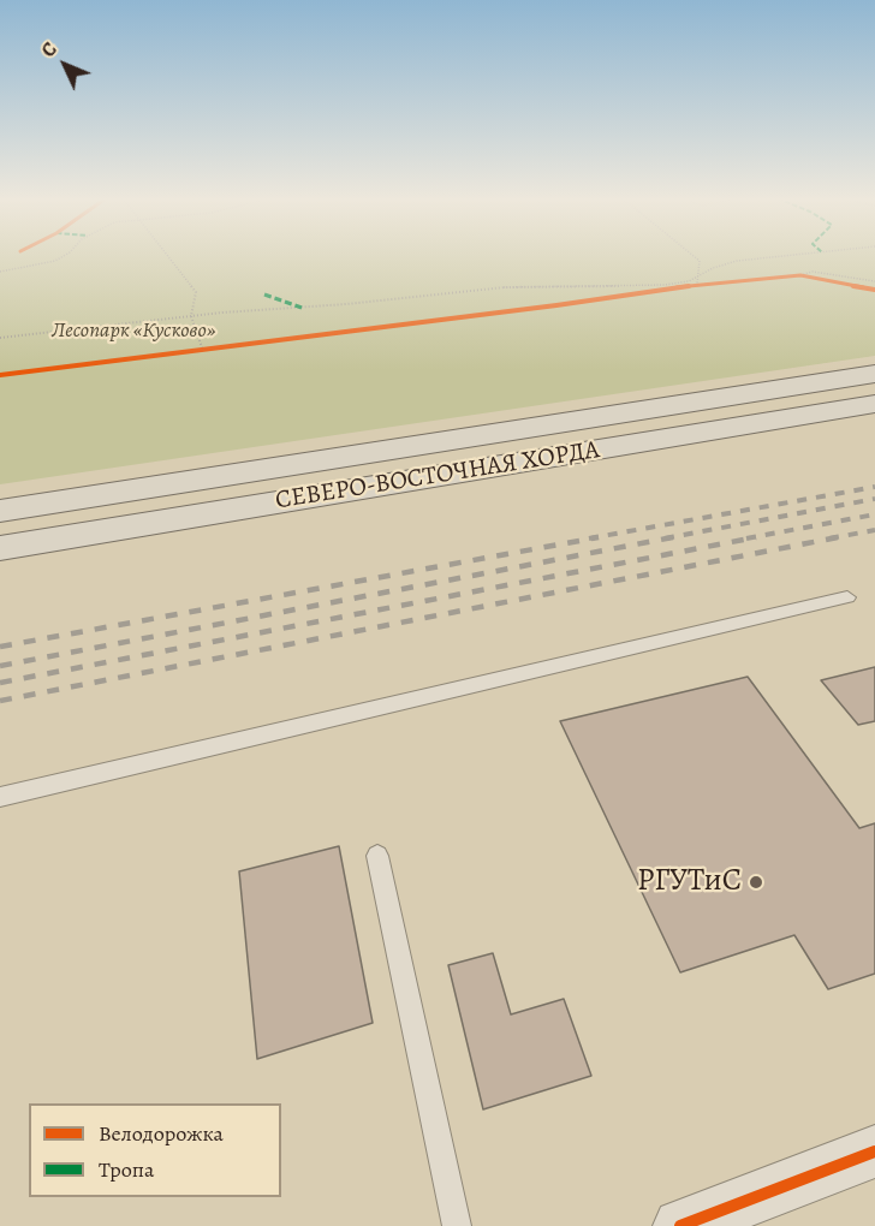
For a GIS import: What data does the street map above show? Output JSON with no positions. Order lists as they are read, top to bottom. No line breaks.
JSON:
{"streets":{"main road":["СЕВЕРО-ВОСТОЧНАЯ ХОРДА"]},"parks":["Лесопарк «Кусково»"],"places":["РГУТиС"],"legend":["Велодорожка","Тропа"],"north":"top left"}
